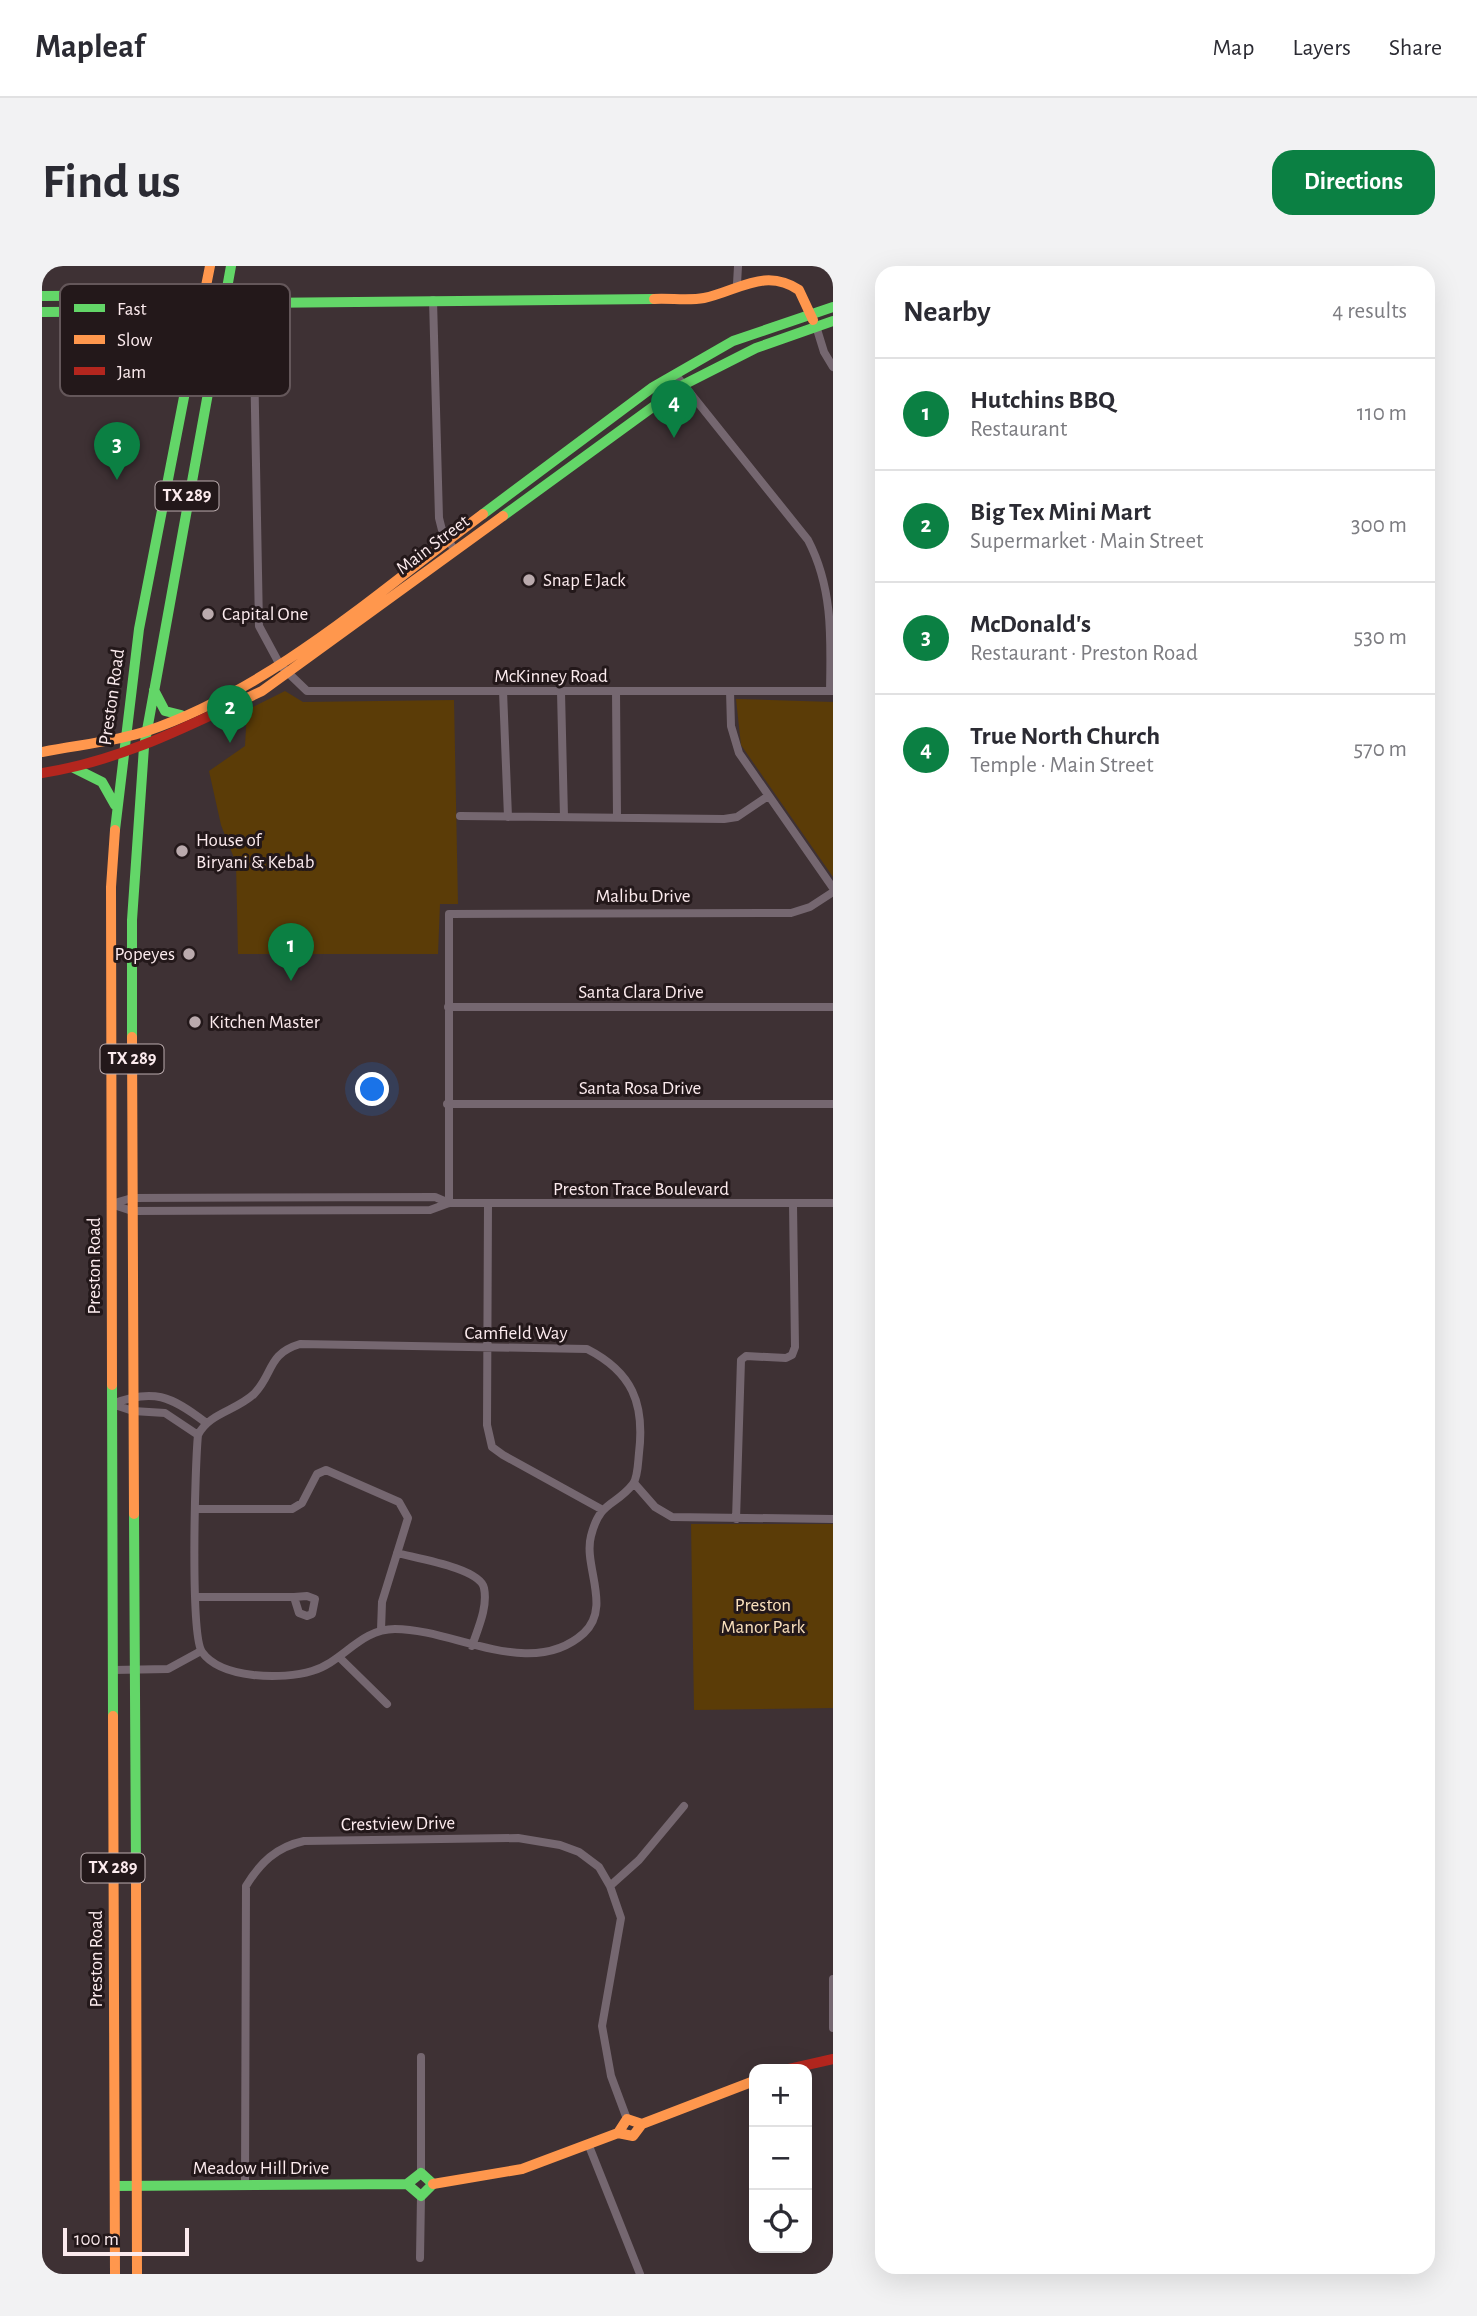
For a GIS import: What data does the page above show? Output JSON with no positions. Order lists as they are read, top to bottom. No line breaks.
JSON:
{"streets":{"main road":["TX 289","Main Street","Preston Road","Meadow Hill Drive"],"street":["McKinney Road","Malibu Drive","Santa Clara Drive","Santa Rosa Drive","Preston Trace Boulevard","Camfield Way","Crestview Drive"]},"crossings":[["Main Street","McKinney Road"],["Main Street","Preston Road"],["Preston Road","Preston Trace Boulevard"],["Preston Road","Meadow Hill Drive"],["Malibu Drive","Santa Clara Drive"],["Crestview Drive","Meadow Hill Drive"]],"parks":["Preston Manor Park"],"places":["Snap E Jack","Capital One","House of Biryani & Kebab","Popeyes","Kitchen Master"],"legend":["Fast","Slow","Jam"],"scale_bar":"100 m","page":{"header":"Mapleaf","nav":["Map","Layers","Share"],"buttons":"Directions","title":"Find us","heading":["Nearby","4 results"],"list":[{"mark":"1","name":"Hutchins BBQ","note":"Restaurant","value":"110 m"},{"mark":"2","name":"Big Tex Mini Mart","note":"Supermarket · Main Street","value":"300 m"},{"mark":"3","name":"McDonald's","note":"Restaurant · Preston Road","value":"530 m"},{"mark":"4","name":"True North Church","note":"Temple · Main Street","value":"570 m"}],"pins":["4","3","2","1"],"map_buttons":["+","−"],"scale":"100 m"}}
